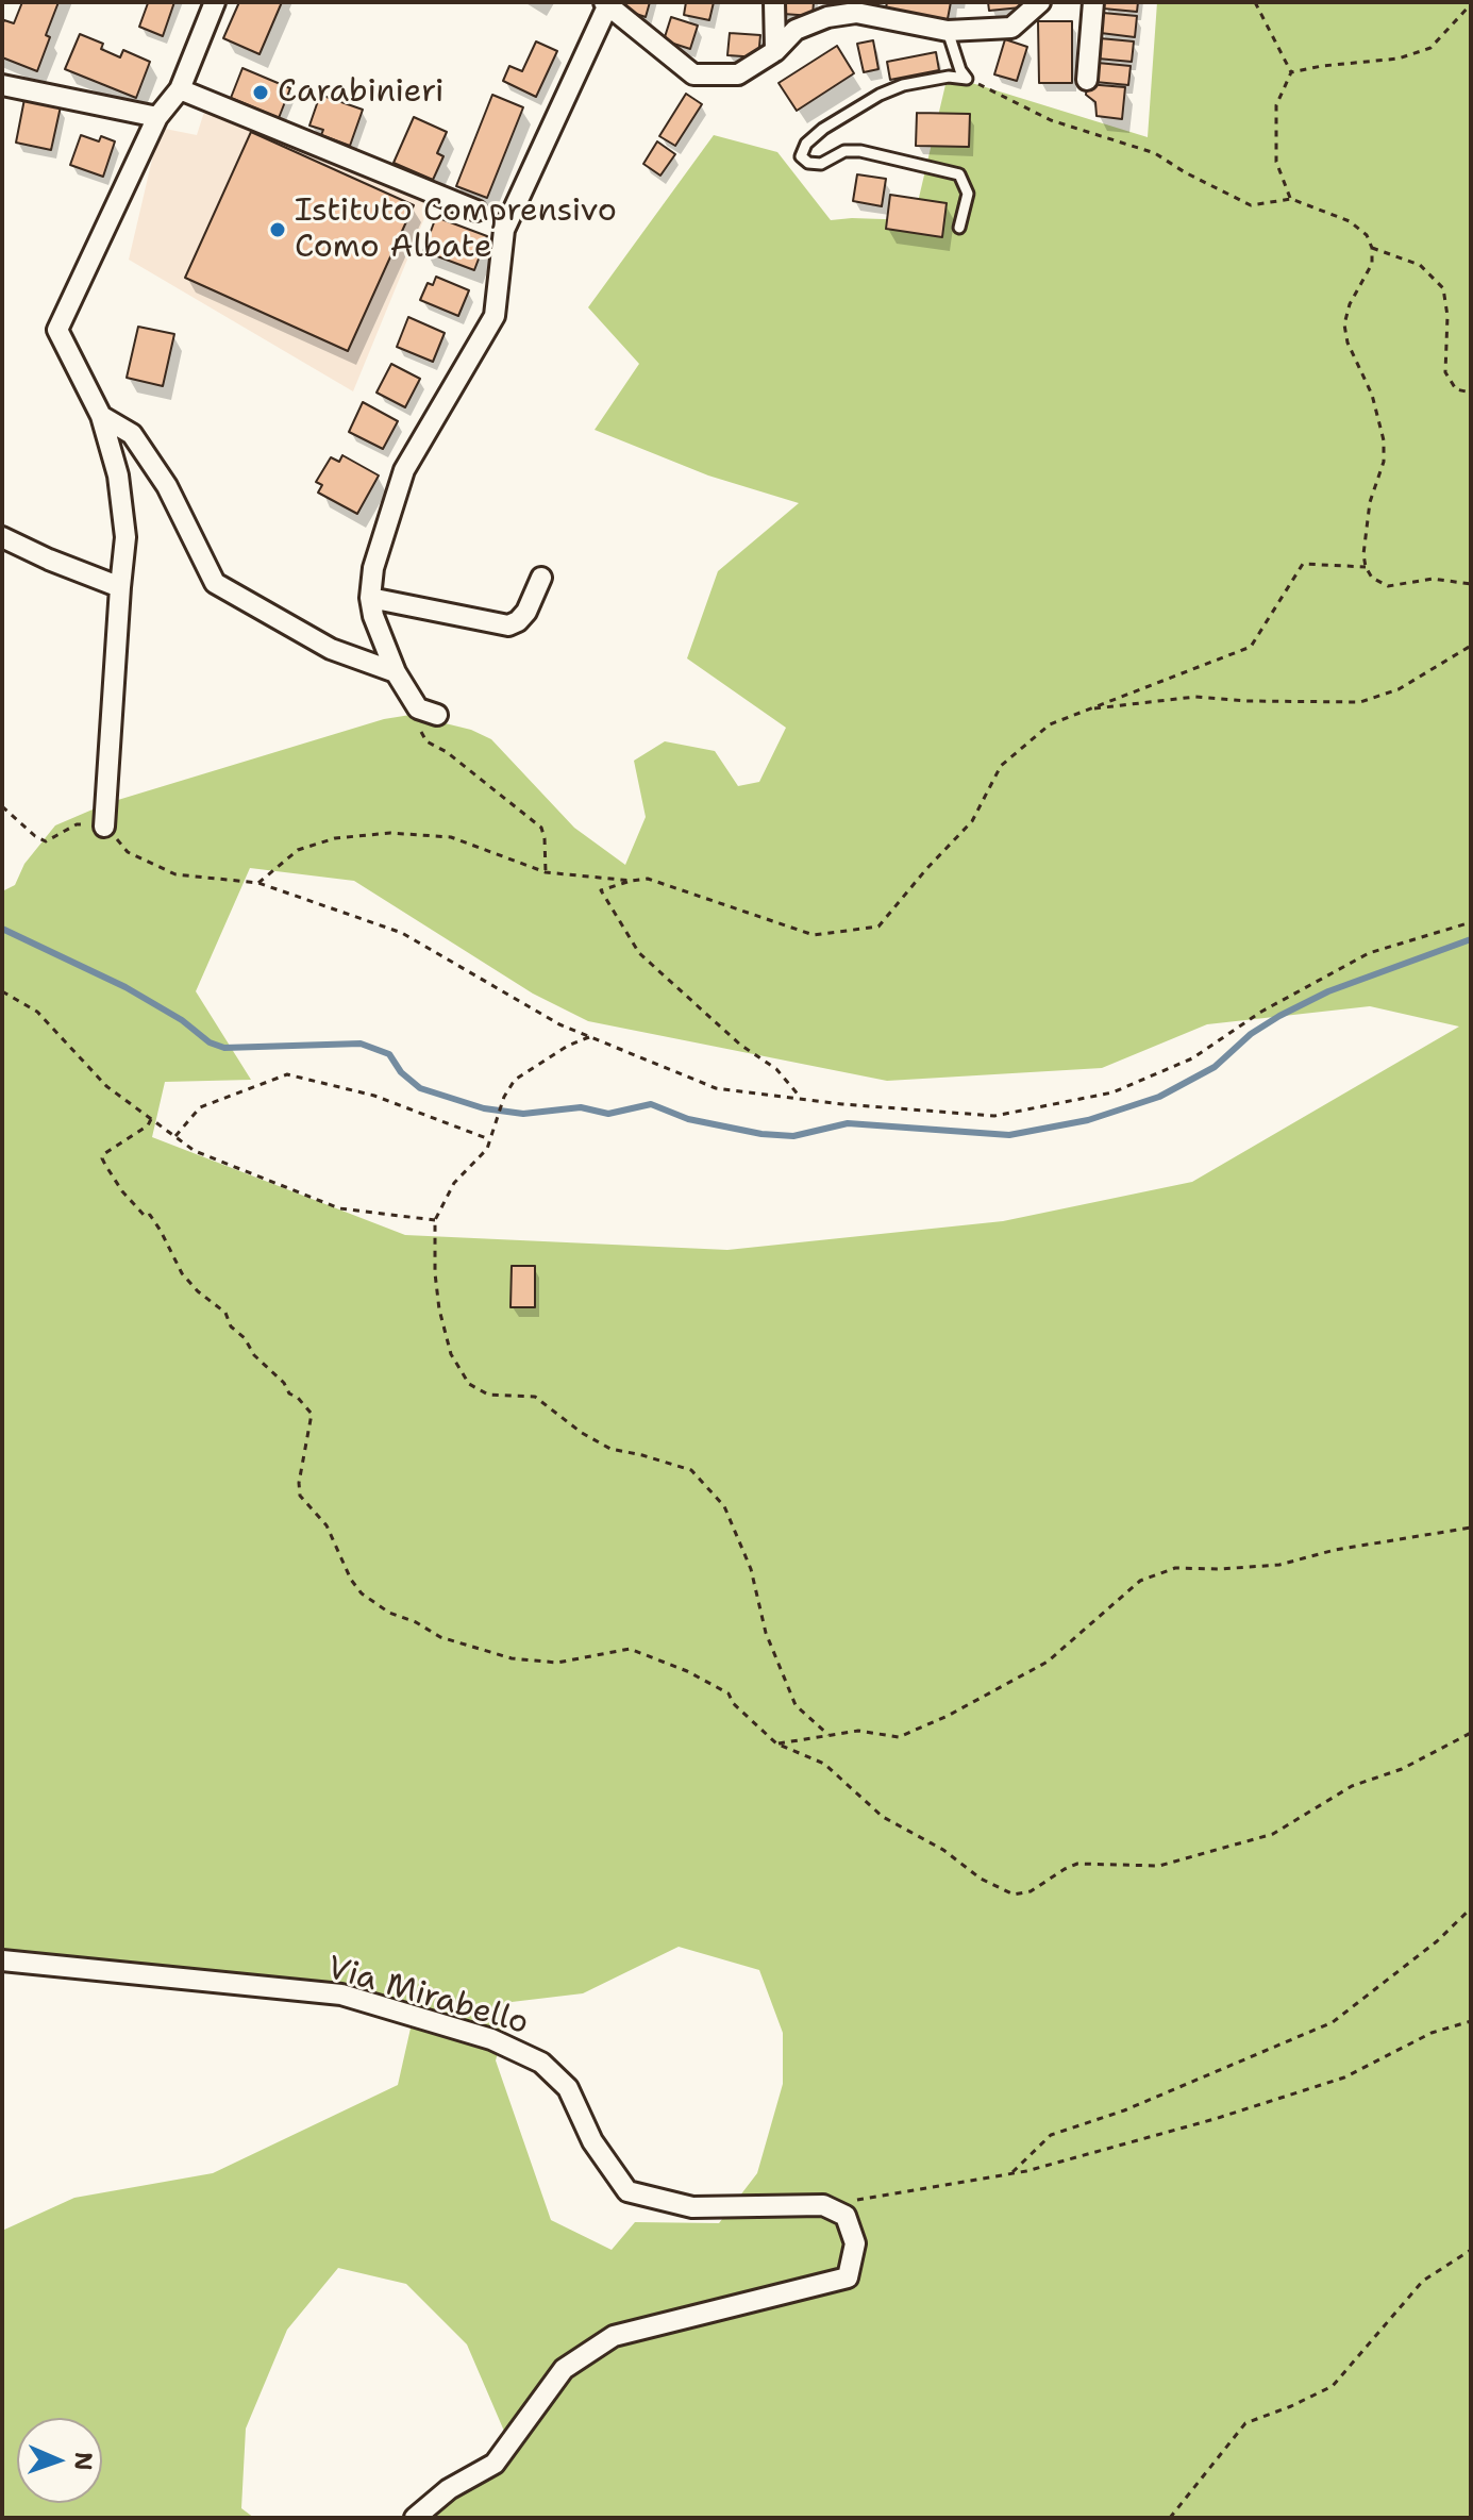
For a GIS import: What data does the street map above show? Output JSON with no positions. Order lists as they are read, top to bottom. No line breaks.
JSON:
{"streets":{"street":["Via Mirabello"]},"places":["Carabinieri","Istituto Comprensivo Como Albate"],"north":"right"}
